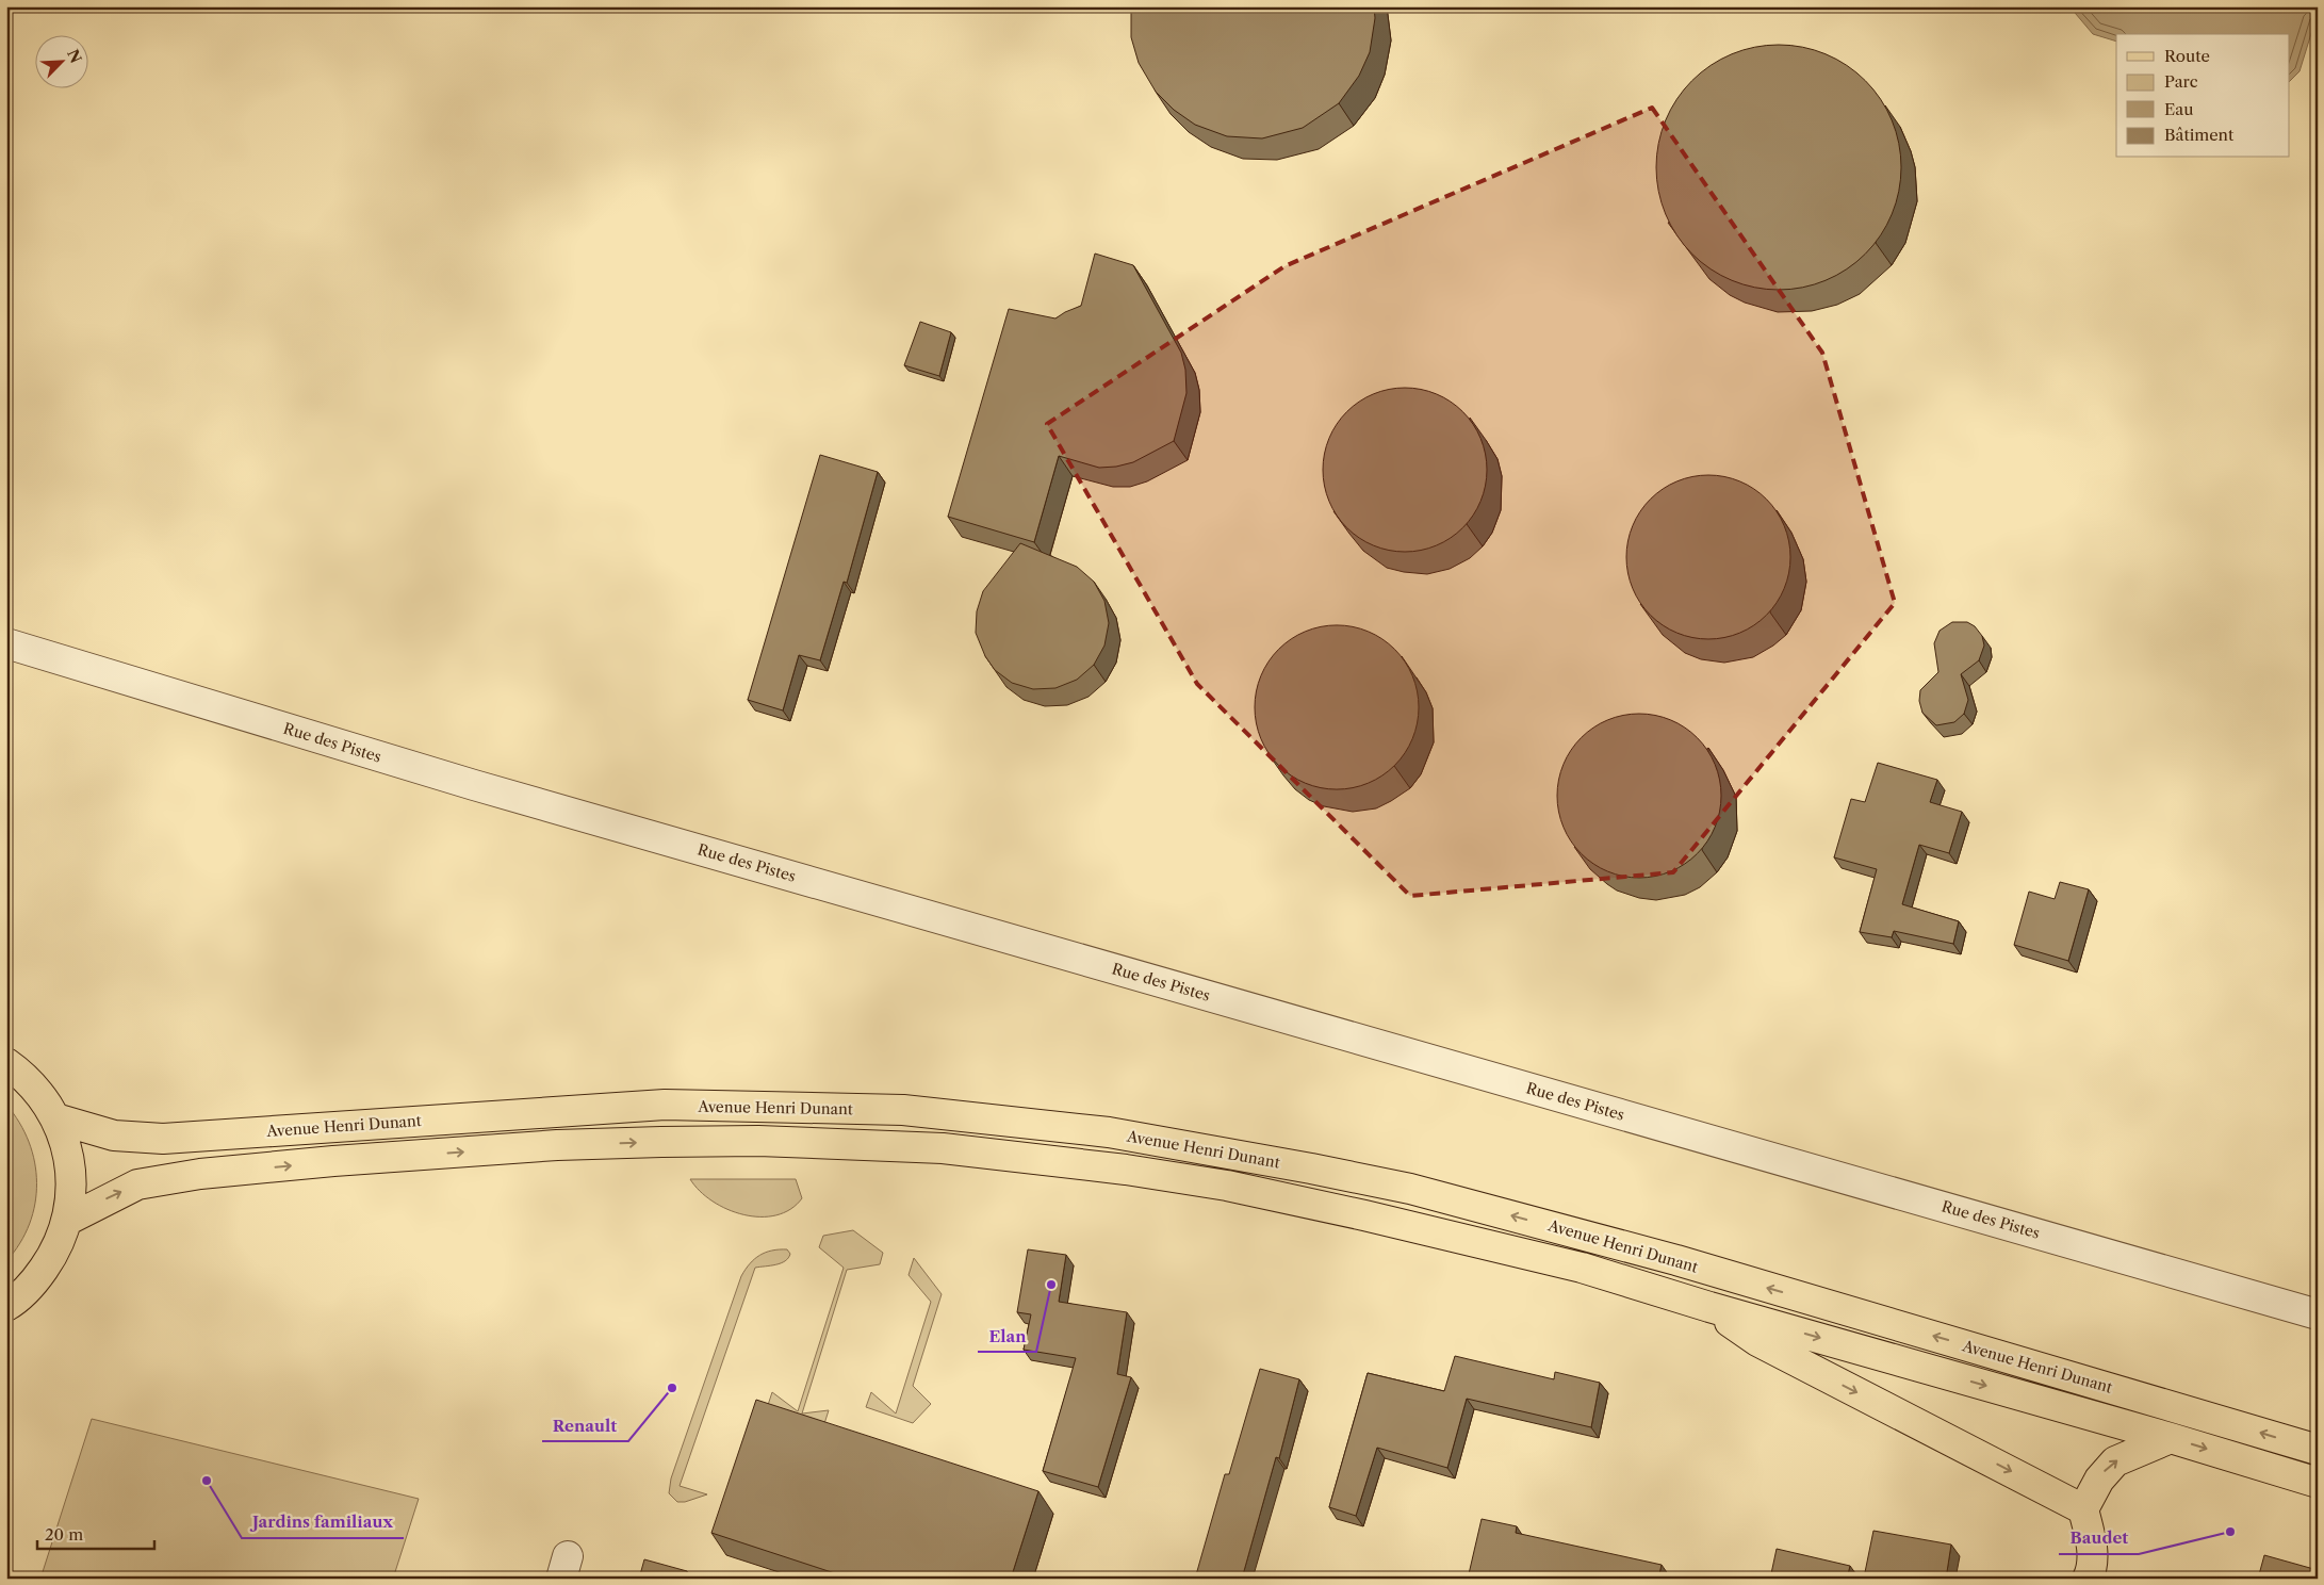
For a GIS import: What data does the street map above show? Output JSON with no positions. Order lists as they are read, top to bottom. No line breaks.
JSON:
{"streets":{"main road":["Avenue Henri Dunant"],"street":["Rue des Pistes"]},"places":["Elan","Renault","Jardins familiaux","Baudet"],"legend":["Route","Parc","Eau","Bâtiment"],"scale_bar":"20 m","north":"top right"}
